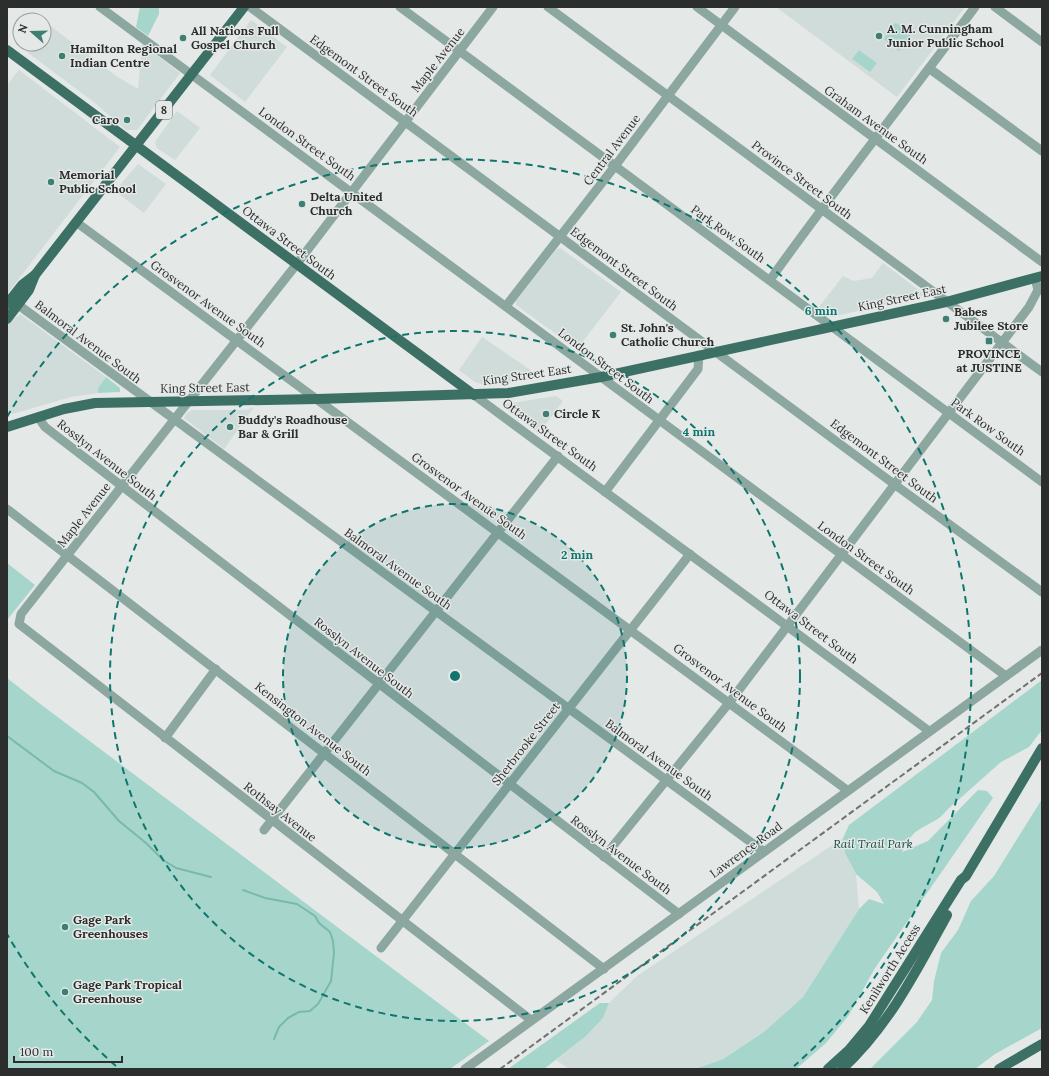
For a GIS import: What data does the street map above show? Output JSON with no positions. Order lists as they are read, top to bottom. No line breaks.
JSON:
{"streets":{"main road":["8","Ottawa Street South","King Street East","Kenilworth Access"],"street":["Maple Avenue","Edgemont Street South","Graham Avenue South","London Street South","Central Avenue","Province Street South","Park Row South","Grosvenor Avenue South","Balmoral Avenue South","Rosslyn Avenue South","Kensington Avenue South","Sherbrooke Street","Rothsay Avenue","Lawrence Road"]},"crossings":[["Maple Avenue","Edgemont Street South"],["Maple Avenue","London Street South"],["Maple Avenue","Park Row South"],["Maple Avenue","Ottawa Street South"],["Maple Avenue","King Street East"],["Maple Avenue","Grosvenor Avenue South"],["Maple Avenue","Balmoral Avenue South"],["Maple Avenue","Rosslyn Avenue South"],["Maple Avenue","Kensington Avenue South"],["Maple Avenue","Rothsay Avenue"],["Edgemont Street South","Central Avenue"],["Edgemont Street South","King Street East"],["8","London Street South"],["8","Ottawa Street South"],["8","Grosvenor Avenue South"],["8","Balmoral Avenue South"],["Graham Avenue South","Central Avenue"],["London Street South","Central Avenue"],["London Street South","King Street East"],["London Street South","Lawrence Road"],["Central Avenue","Province Street South"],["Central Avenue","Park Row South"],["Province Street South","King Street East"],["Park Row South","King Street East"],["Ottawa Street South","King Street East"],["Ottawa Street South","Sherbrooke Street"],["Ottawa Street South","Lawrence Road"],["King Street East","Grosvenor Avenue South"],["King Street East","Balmoral Avenue South"],["King Street East","Rosslyn Avenue South"],["Grosvenor Avenue South","Sherbrooke Street"],["Grosvenor Avenue South","Lawrence Road"],["Balmoral Avenue South","Sherbrooke Street"],["Balmoral Avenue South","Lawrence Road"],["Rosslyn Avenue South","Sherbrooke Street"],["Rosslyn Avenue South","Lawrence Road"],["Kensington Avenue South","Sherbrooke Street"],["Kensington Avenue South","Lawrence Road"],["Sherbrooke Street","Rothsay Avenue"],["Rothsay Avenue","Lawrence Road"]],"parks":["Rail Trail Park"],"places":{"other":["A. M. Cunningham Junior Public School","All Nations Full Gospel Church","Hamilton Regional Indian Centre","Caro","Memorial Public School","Delta United Church","Babes Jubilee Store","St. John's Catholic Church","Circle K","Buddy's Roadhouse Bar & Grill","Gage Park Greenhouses","Gage Park Tropical Greenhouse"],"transit":["PROVINCE at JUSTINE"]},"scale_bar":"100 m","north":"left","rings":["6 min","4 min","2 min"]}
